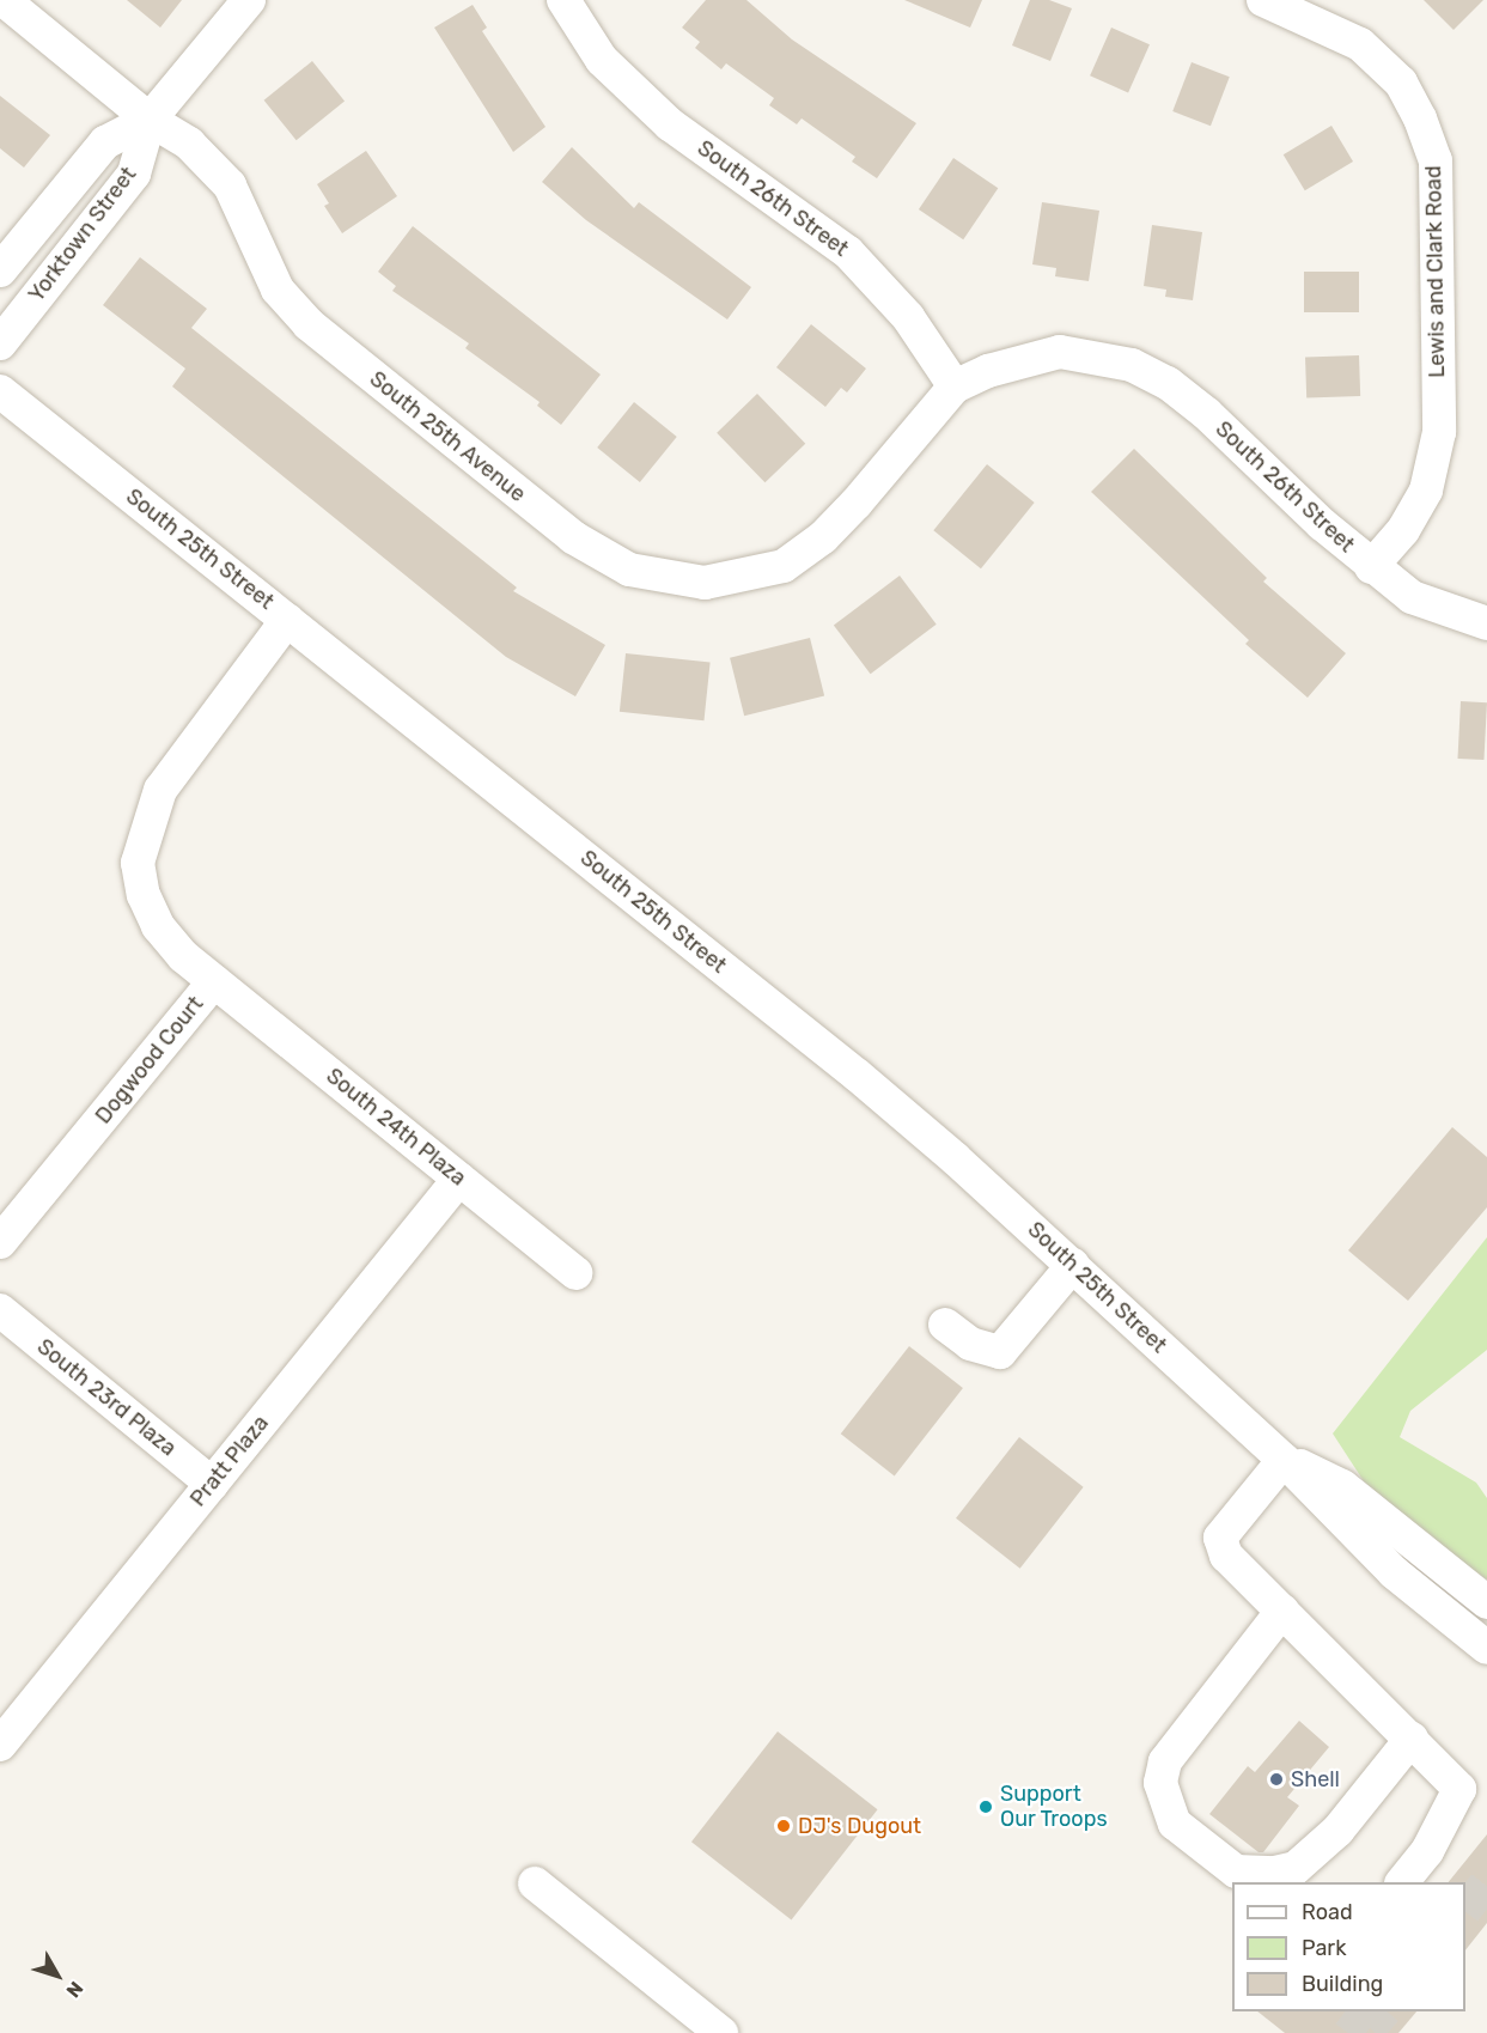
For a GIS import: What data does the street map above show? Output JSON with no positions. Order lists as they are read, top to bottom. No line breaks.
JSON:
{"streets":{"street":["South 26th Street","Yorktown Street","Lewis and Clark Road","South 25th Avenue","South 25th Street","Dogwood Court","South 24th Plaza","South 23rd Plaza","Pratt Plaza"]},"crossings":[["South 26th Street","Lewis and Clark Road"],["South 26th Street","South 25th Avenue"],["Yorktown Street","South 25th Avenue"],["South 25th Street","Dogwood Court"],["Dogwood Court","South 24th Plaza"],["South 24th Plaza","Pratt Plaza"],["South 23rd Plaza","Pratt Plaza"]],"places":["Shell","Support Our Troops","DJ's Dugout"],"legend":["Road","Park","Building"],"north":"bottom right"}
